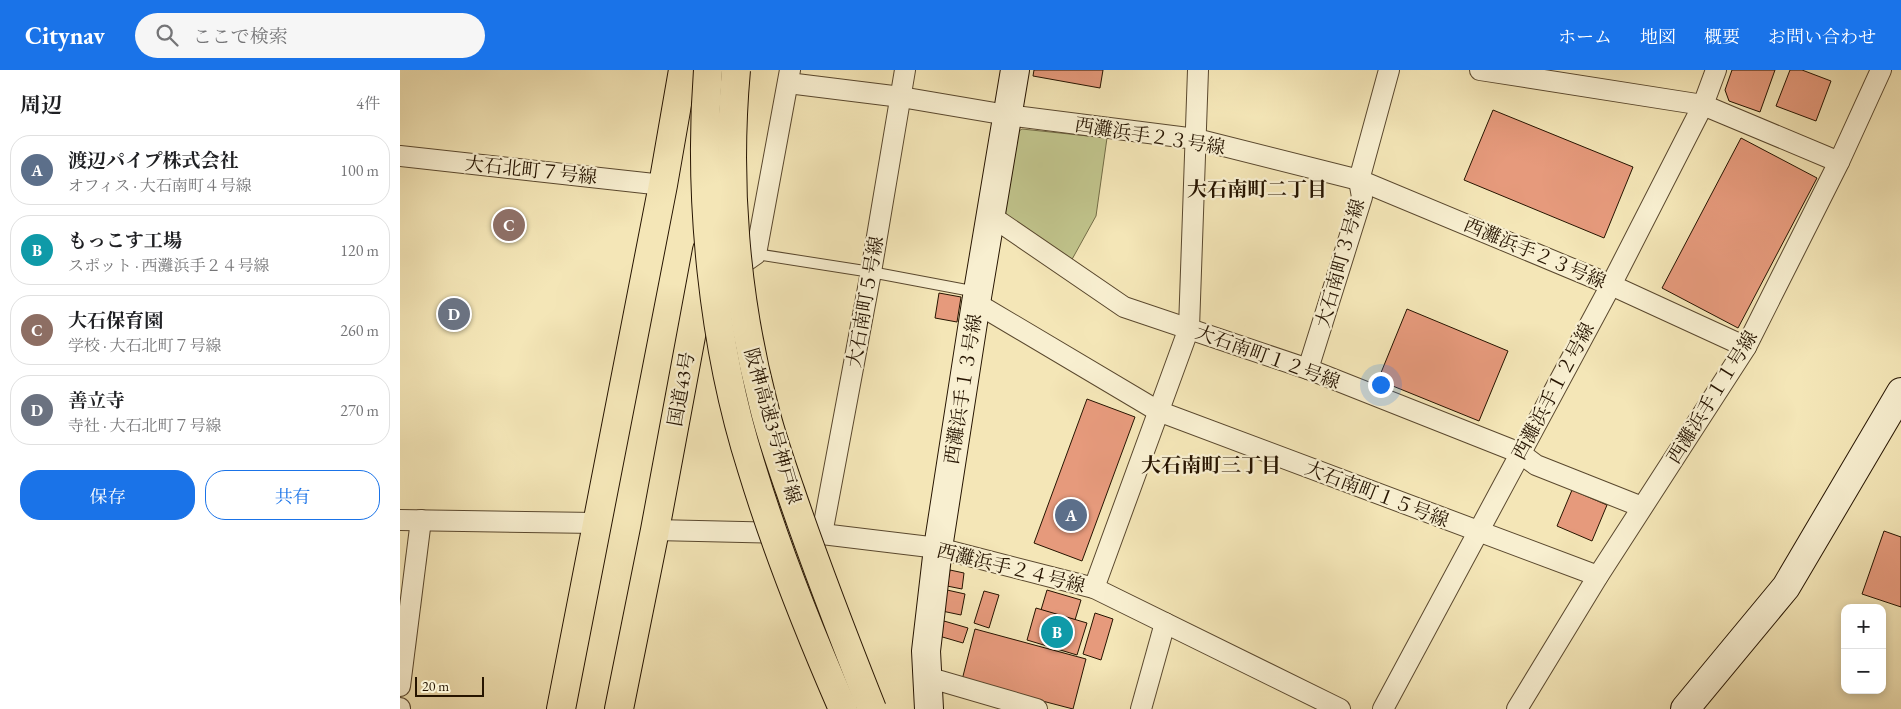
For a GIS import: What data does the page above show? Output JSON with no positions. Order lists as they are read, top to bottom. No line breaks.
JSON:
{"streets":{"highway":["国道43号","阪神高速3号神戸線"],"street":["西灘浜手２３号線","大石北町７号線","大石南町３号線","大石南町５号線","大石南町１２号線","西灘浜手１３号線","西灘浜手１２号線","西灘浜手１１号線","大石南町１５号線","西灘浜手２４号線"]},"crossings":[["西灘浜手２３号線","大石南町３号線"],["西灘浜手２３号線","大石南町５号線"],["西灘浜手２３号線","西灘浜手１３号線"],["西灘浜手２３号線","西灘浜手１２号線"],["西灘浜手２３号線","西灘浜手１１号線"],["大石南町３号線","大石南町１２号線"],["大石南町５号線","西灘浜手２４号線"],["大石南町１２号線","西灘浜手１３号線"],["大石南町１２号線","西灘浜手１２号線"],["大石南町１２号線","西灘浜手１１号線"],["国道43号","西灘浜手２４号線"],["西灘浜手１３号線","大石南町１５号線"],["西灘浜手１３号線","西灘浜手２４号線"],["西灘浜手１２号線","大石南町１５号線"],["西灘浜手１１号線","大石南町１５号線"]],"districts":["大石南町二丁目","大石南町三丁目"],"scale_bar":"20 m","page":{"header":"Citynav","search":"ここで検索","nav":["ホーム","地図","概要","お問い合わせ"],"heading":["周辺","4件"],"list":[{"mark":"A","name":"渡辺パイプ株式会社","note":"オフィス · 大石南町４号線","value":"100 m"},{"mark":"B","name":"もっこす工場","note":"スポット · 西灘浜手２４号線","value":"120 m"},{"mark":"C","name":"大石保育園","note":"学校 · 大石北町７号線","value":"260 m"},{"mark":"D","name":"善立寺","note":"寺社 · 大石北町７号線","value":"270 m"}],"pins":["C","D","A","B"],"buttons":["保存","共有"],"map_buttons":["+","−"],"scale":"20 m"}}
